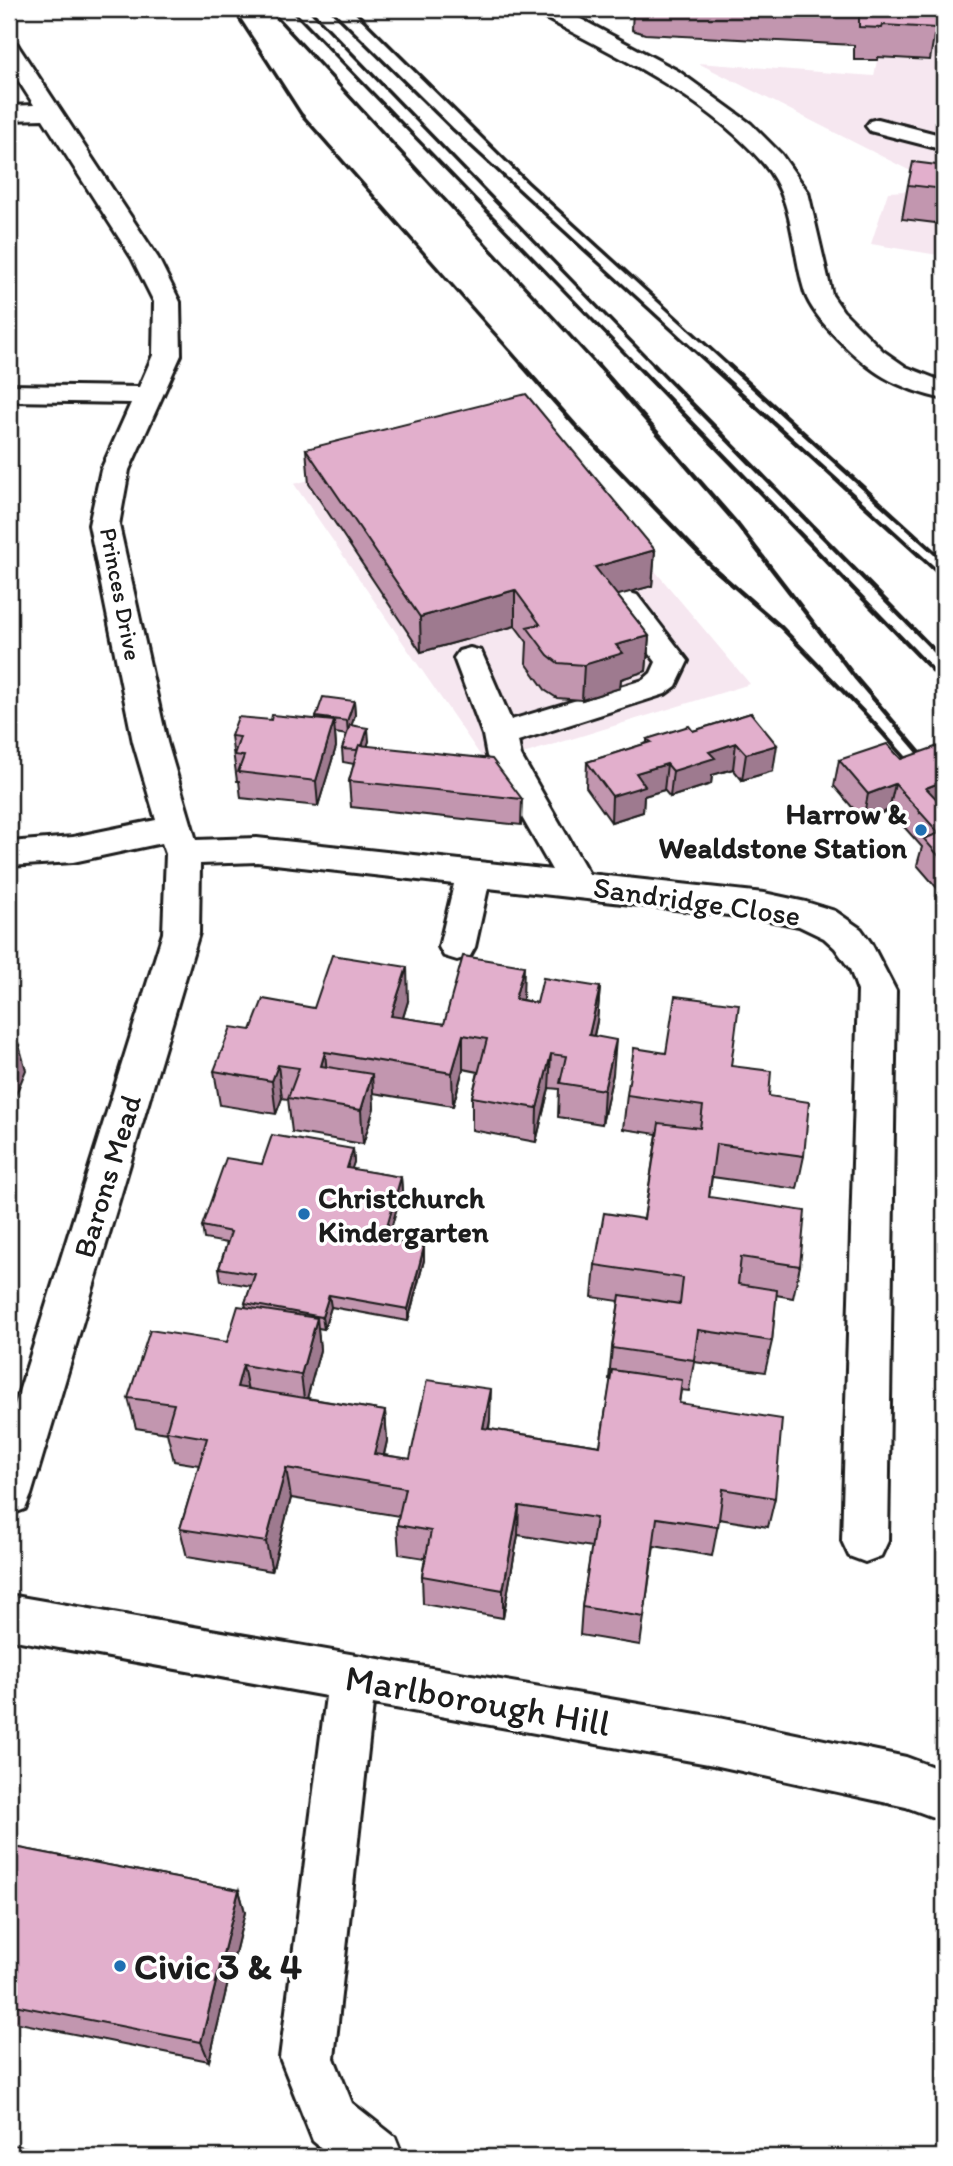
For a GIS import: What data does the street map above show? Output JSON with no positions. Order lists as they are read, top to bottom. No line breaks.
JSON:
{"streets":{"street":["Princes Drive","Sandridge Close","Barons Mead","Marlborough Hill"]},"crossings":[["Princes Drive","Sandridge Close"],["Princes Drive","Barons Mead"],["Sandridge Close","Barons Mead"]],"places":["Harrow & Wealdstone Station","Christchurch Kindergarten","Civic 3 & 4"]}
